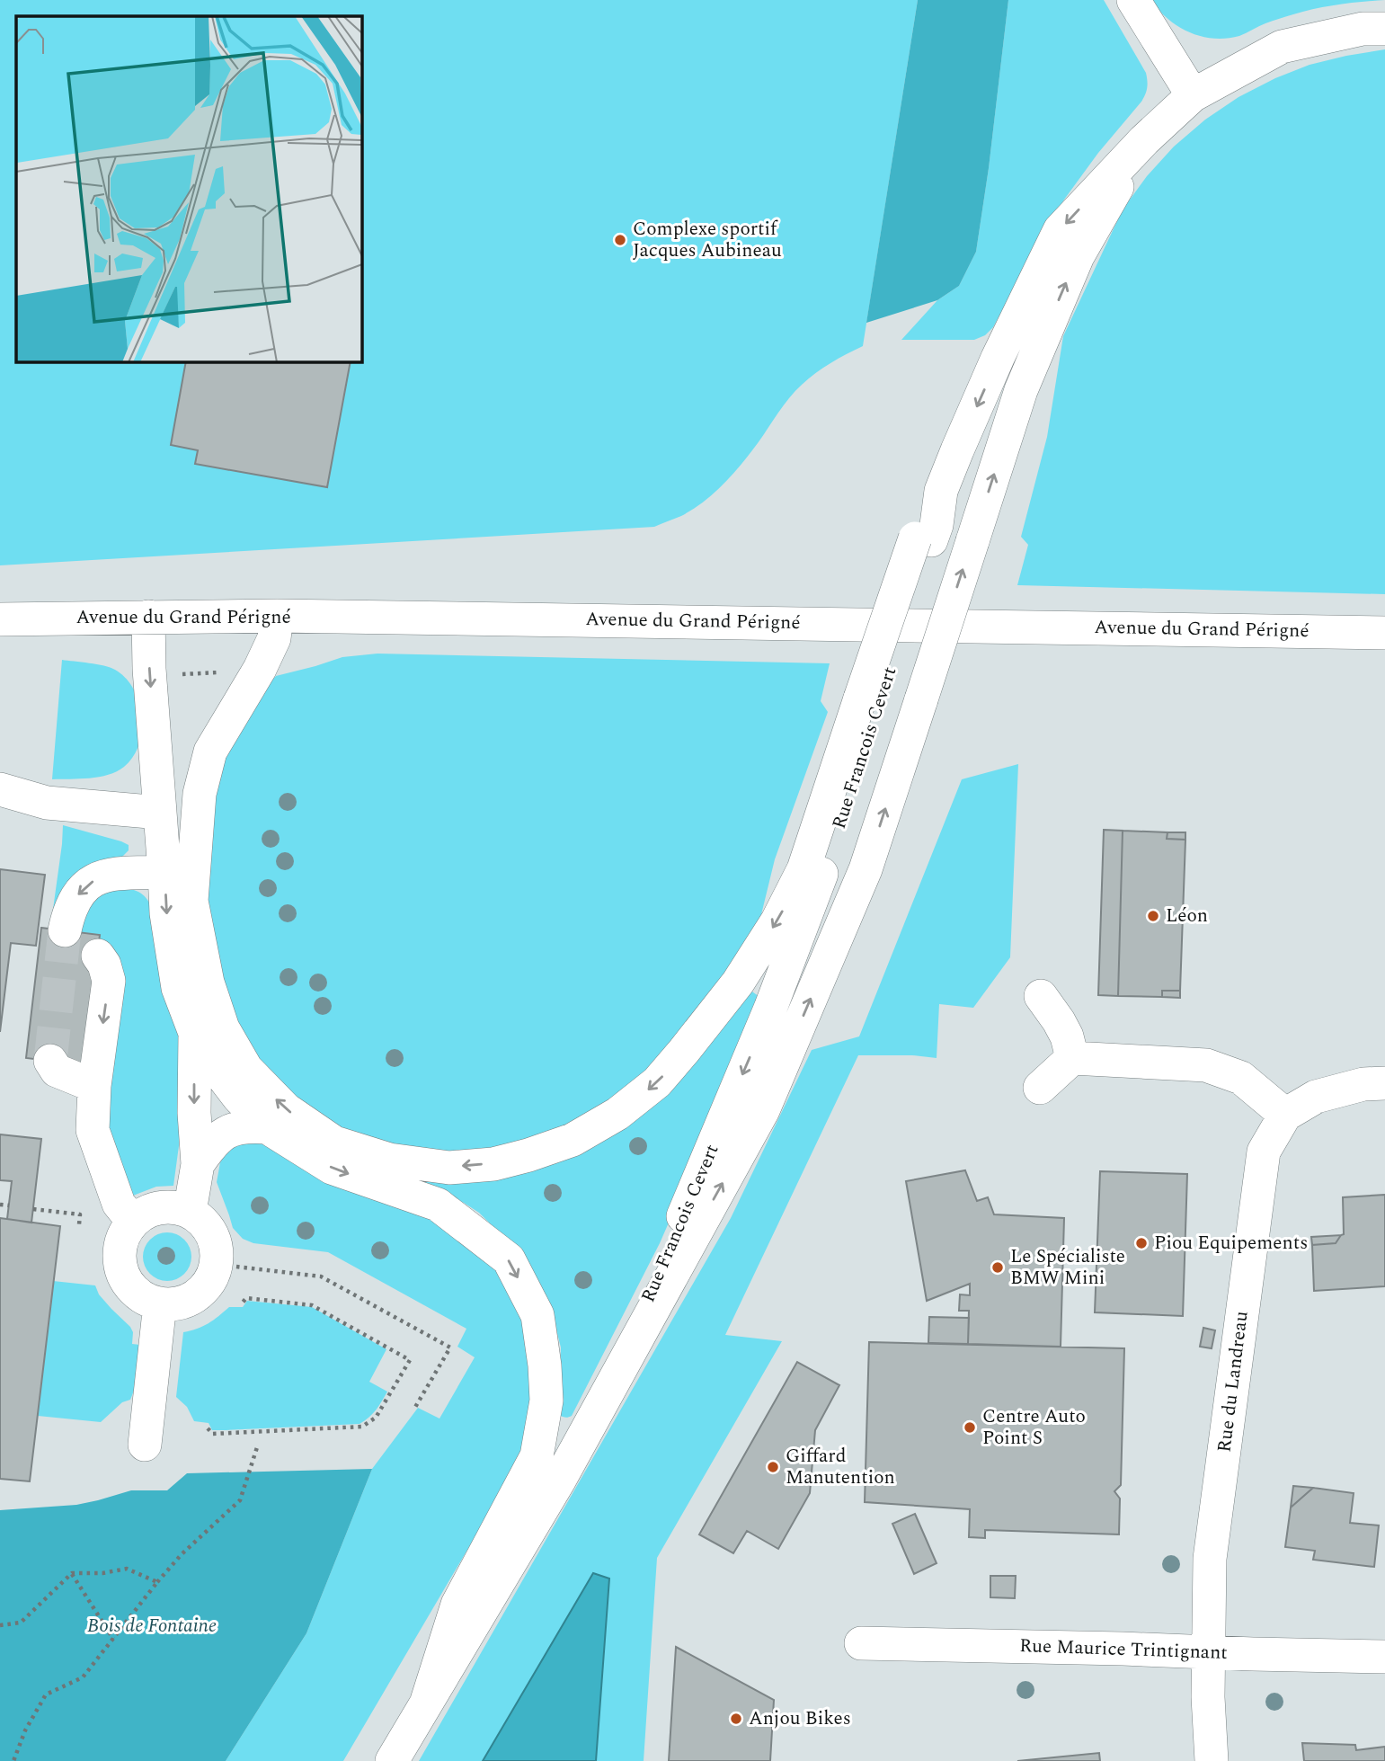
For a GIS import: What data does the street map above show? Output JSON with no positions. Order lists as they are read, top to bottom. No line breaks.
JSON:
{"streets":{"street":["Avenue du Grand Périgné","Rue Francois Cevert","Rue du Landreau","Rue Maurice Trintignant"]},"crossings":[["Rue du Landreau","Rue Maurice Trintignant"]],"parks":["Bois de Fontaine"],"places":["Complexe sportif Jacques Aubineau","Léon","Piou Equipements","Le Spécialiste BMW Mini","Centre Auto Point S","Giffard Manutention","Anjou Bikes"]}
